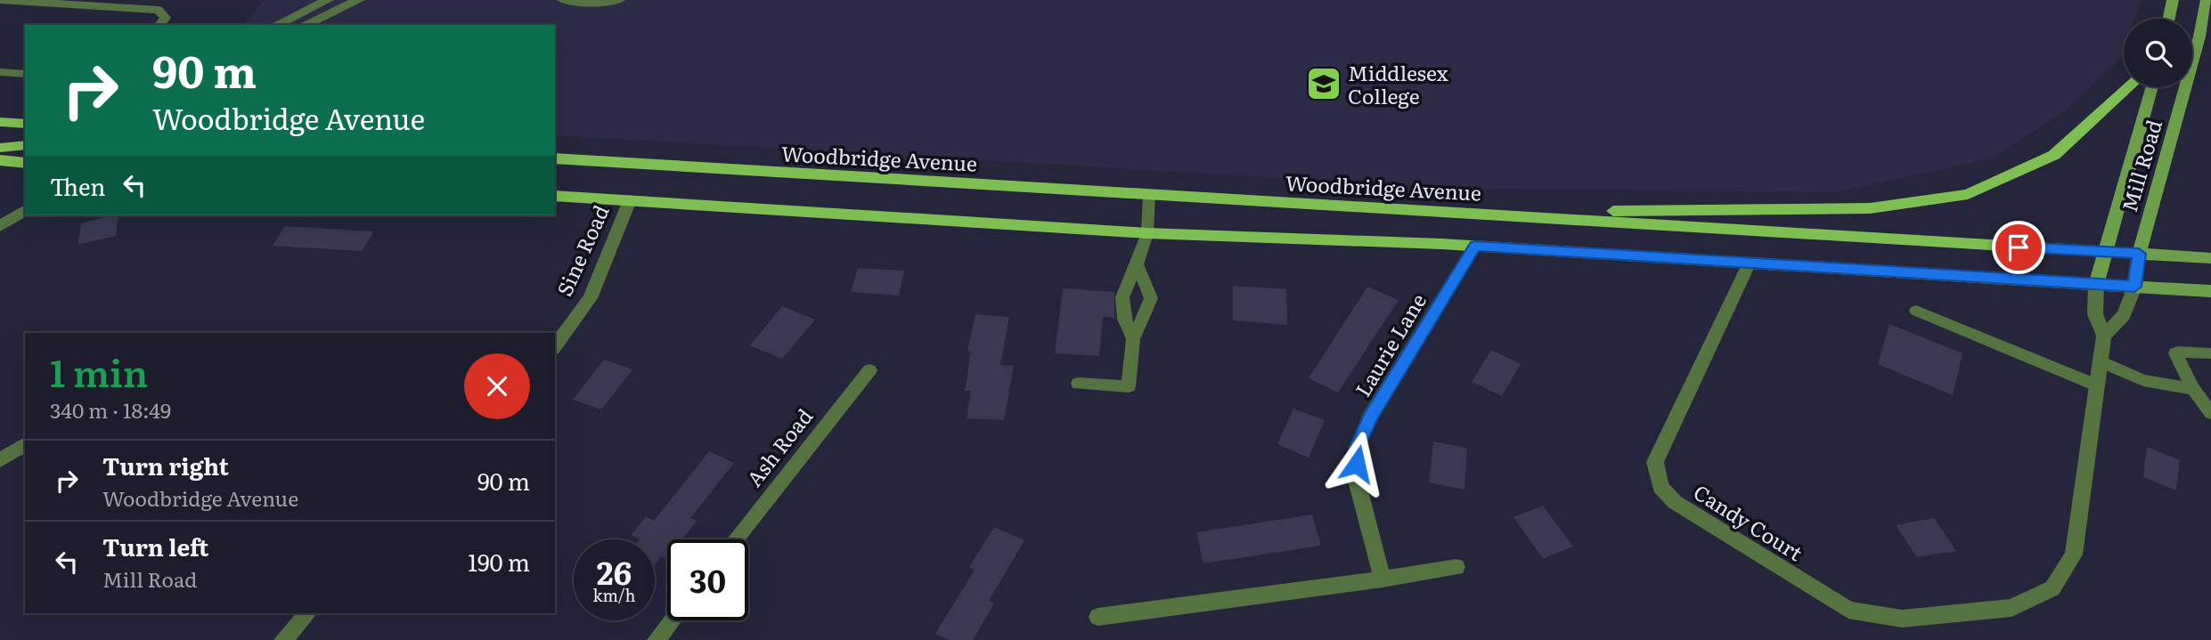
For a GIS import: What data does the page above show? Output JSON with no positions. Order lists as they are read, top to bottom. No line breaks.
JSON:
{"streets":{"main road":["Woodbridge Avenue"],"street":["Mill Road","Sine Road","Laurie Lane","Ash Road","Candy Court"]},"crossings":[["Woodbridge Avenue","Mill Road"],["Mill Road","Candy Court"]],"places":{"school or university":["Middlesex College"]},"page":{"turn":["90 m","Woodbridge Avenue"],"then":"Then","heading":["1 min","340 m · 18:49"],"list":[{"name":"Turn right","note":"Woodbridge Avenue","value":"90 m"},{"name":"Turn left","note":"Mill Road","value":"190 m"}],"speed":"26 km/h","limit":"30"}}
